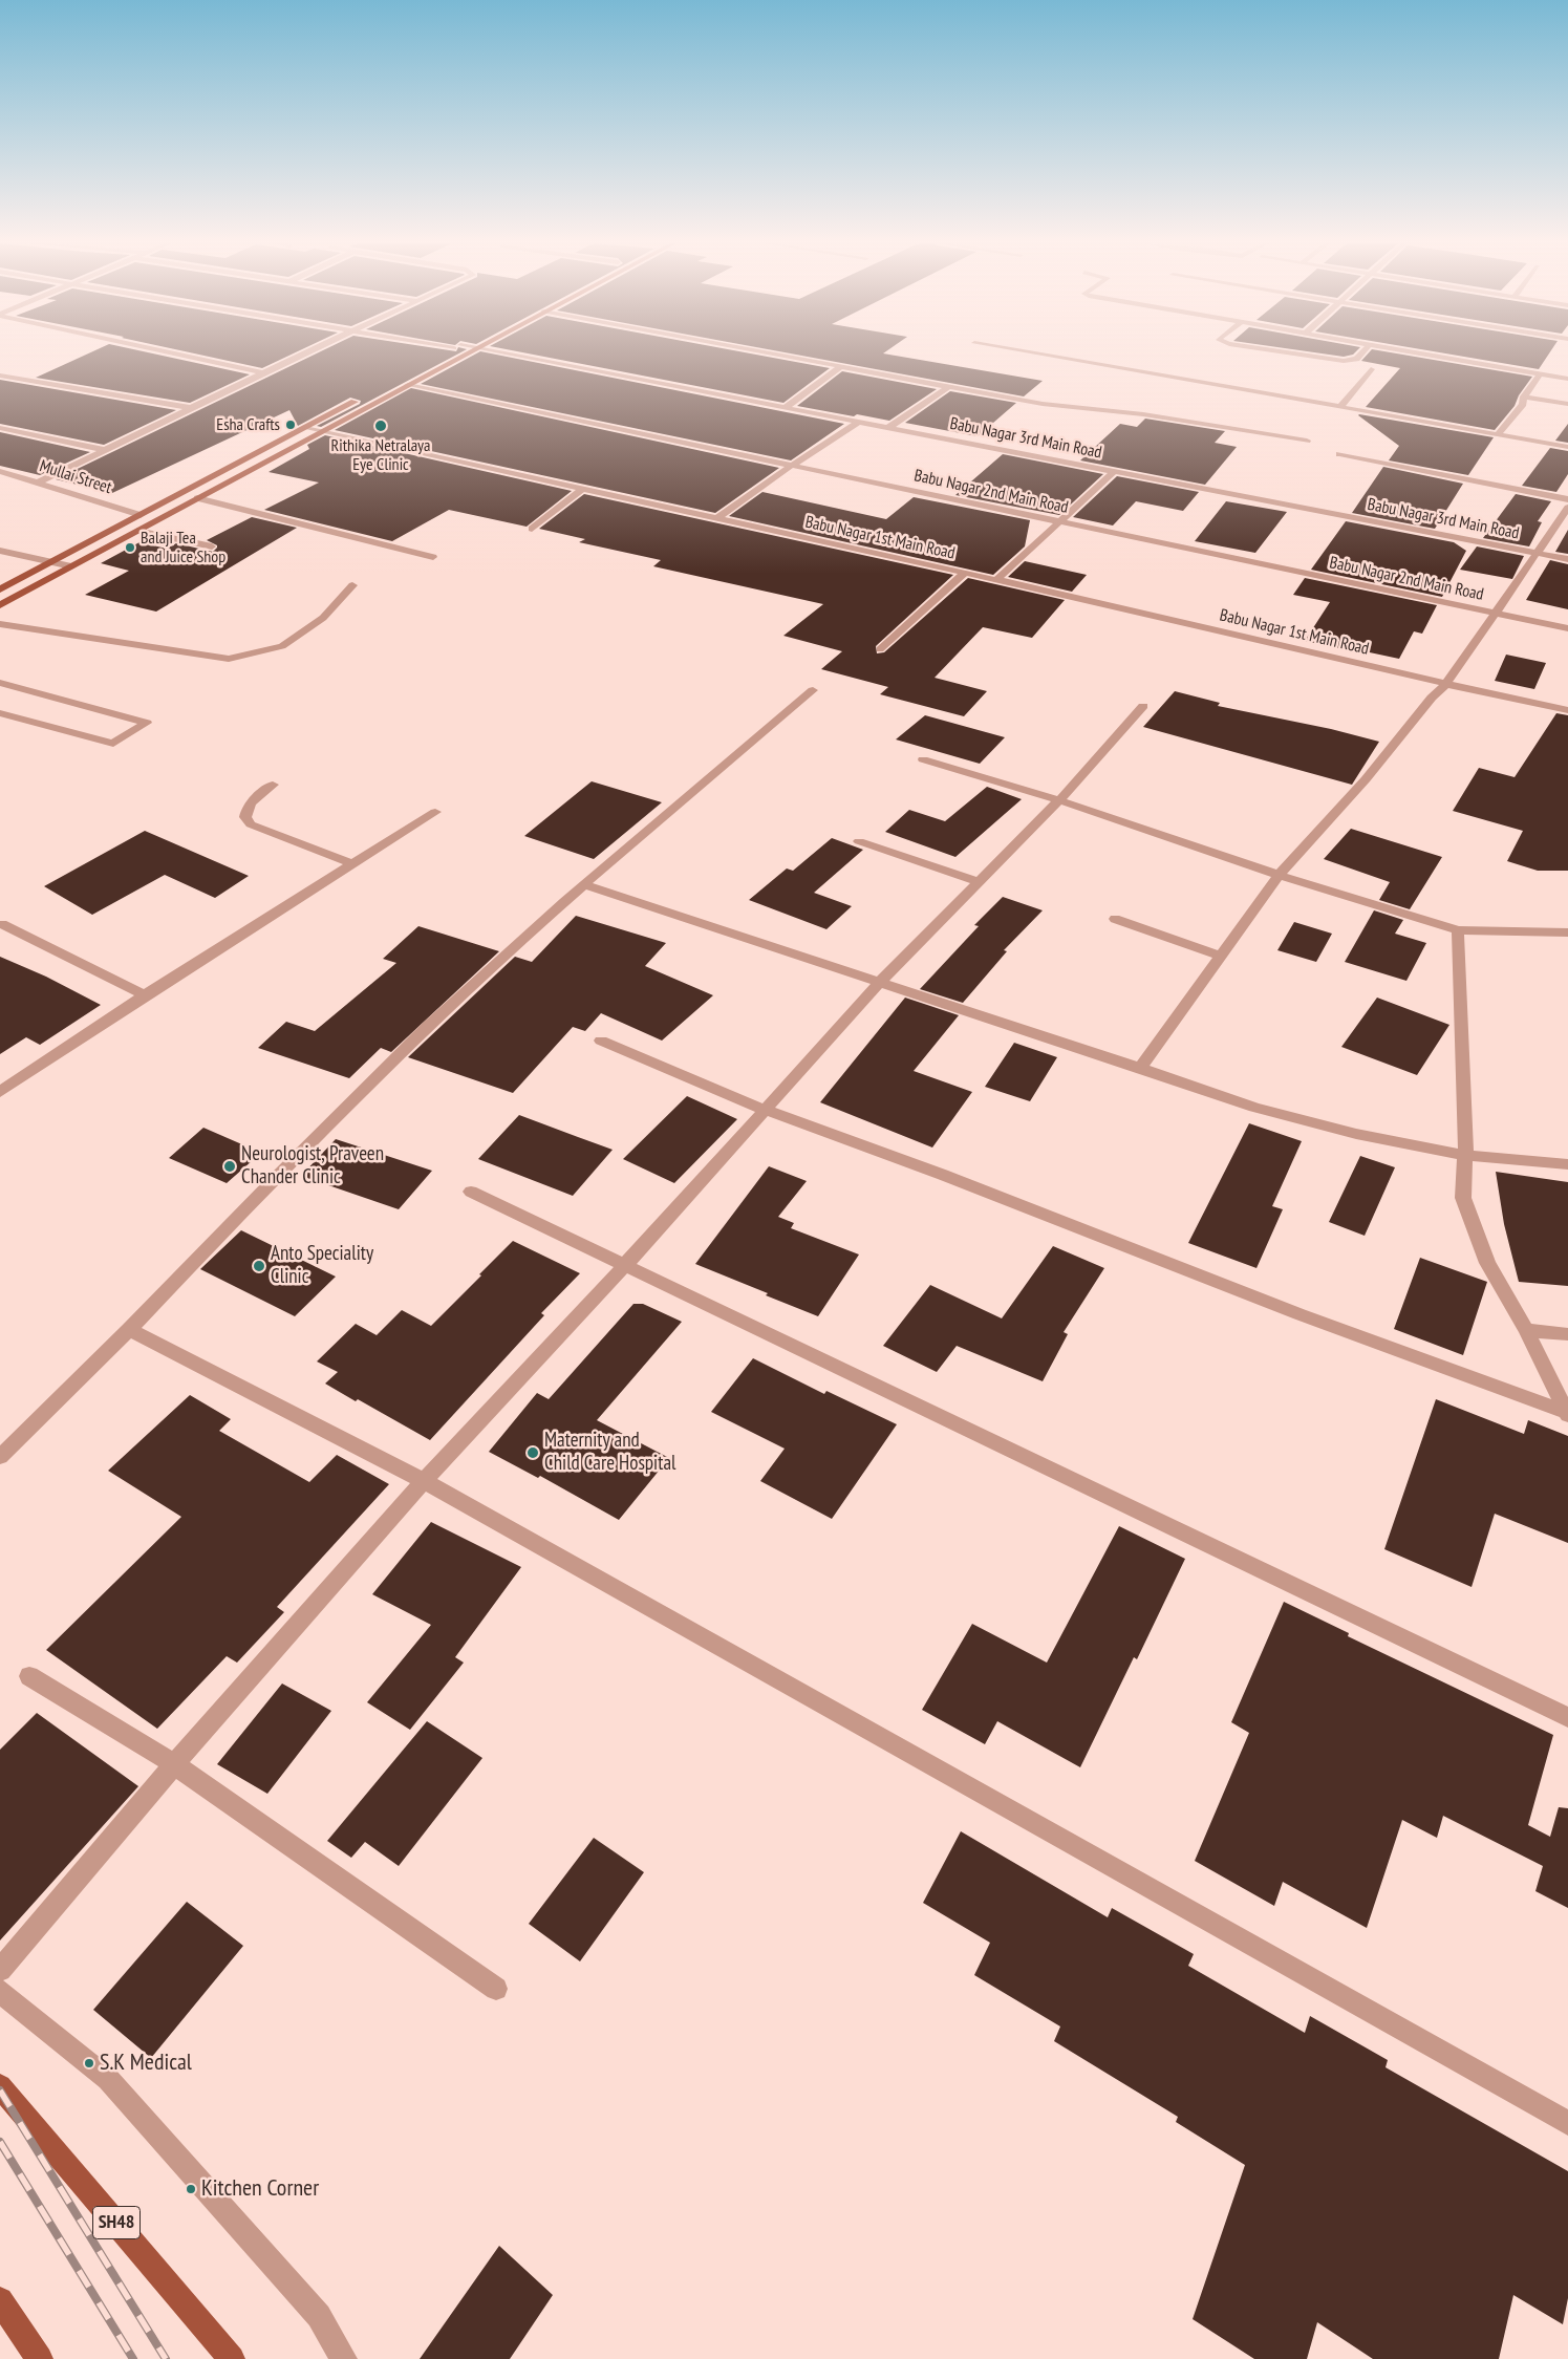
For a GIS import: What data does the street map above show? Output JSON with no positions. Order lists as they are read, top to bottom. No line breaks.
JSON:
{"streets":{"main road":["SH48"],"street":["Babu Nagar 3rd Main Road","Mullai Street","Babu Nagar 2nd Main Road","Babu Nagar 1st Main Road"]},"places":["Esha Crafts","Rithika Netralaya Eye Clinic","Balaji Tea and Juice Shop","Neurologist, Praveen Chander Clinic","Anto Speciality Clinic","Maternity and Child Care Hospital","S.K Medical","Kitchen Corner"]}
